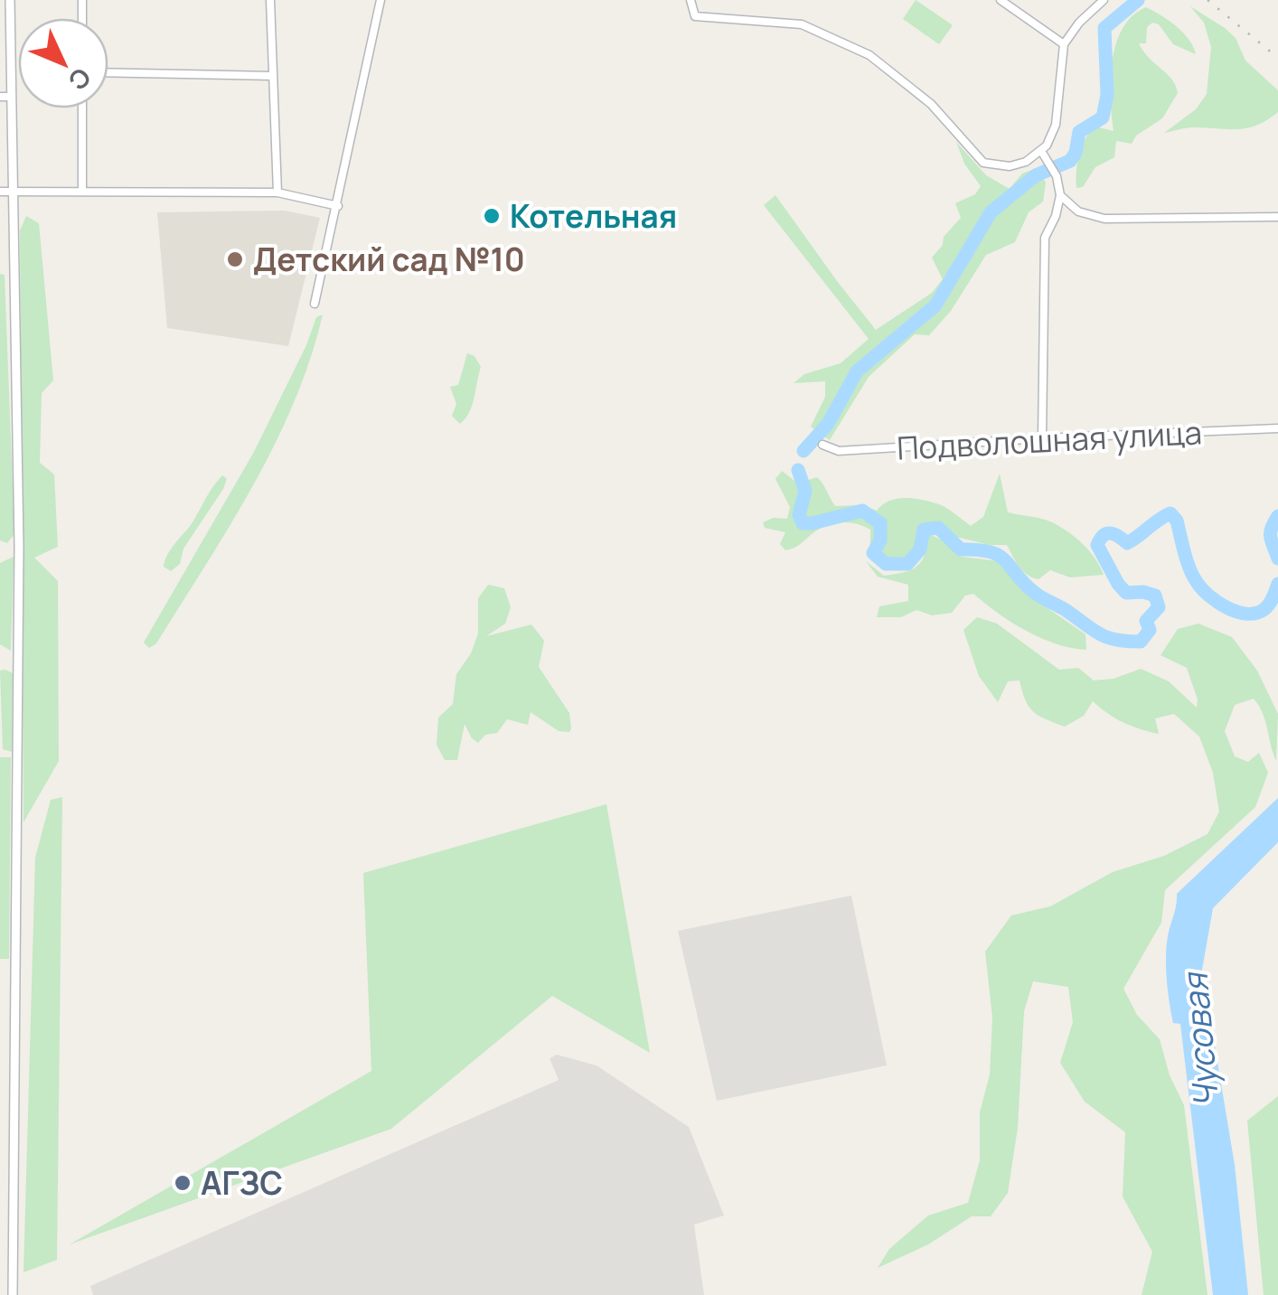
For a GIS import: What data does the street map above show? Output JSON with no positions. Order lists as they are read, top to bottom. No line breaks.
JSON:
{"streets":{"street":["Подволошная улица"]},"water":["Чусовая"],"places":["Котельная","Детский сад №10","АГЗС"],"north":"bottom right"}
